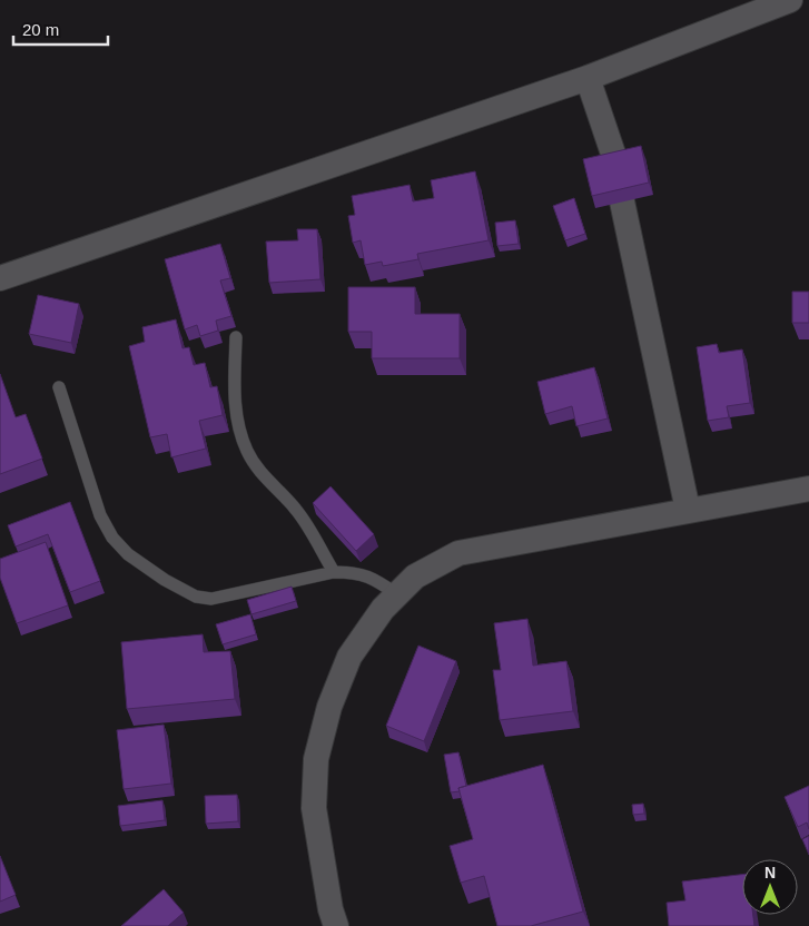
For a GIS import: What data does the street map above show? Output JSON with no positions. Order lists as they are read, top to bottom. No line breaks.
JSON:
{"scale_bar":"20 m","north":"top"}
